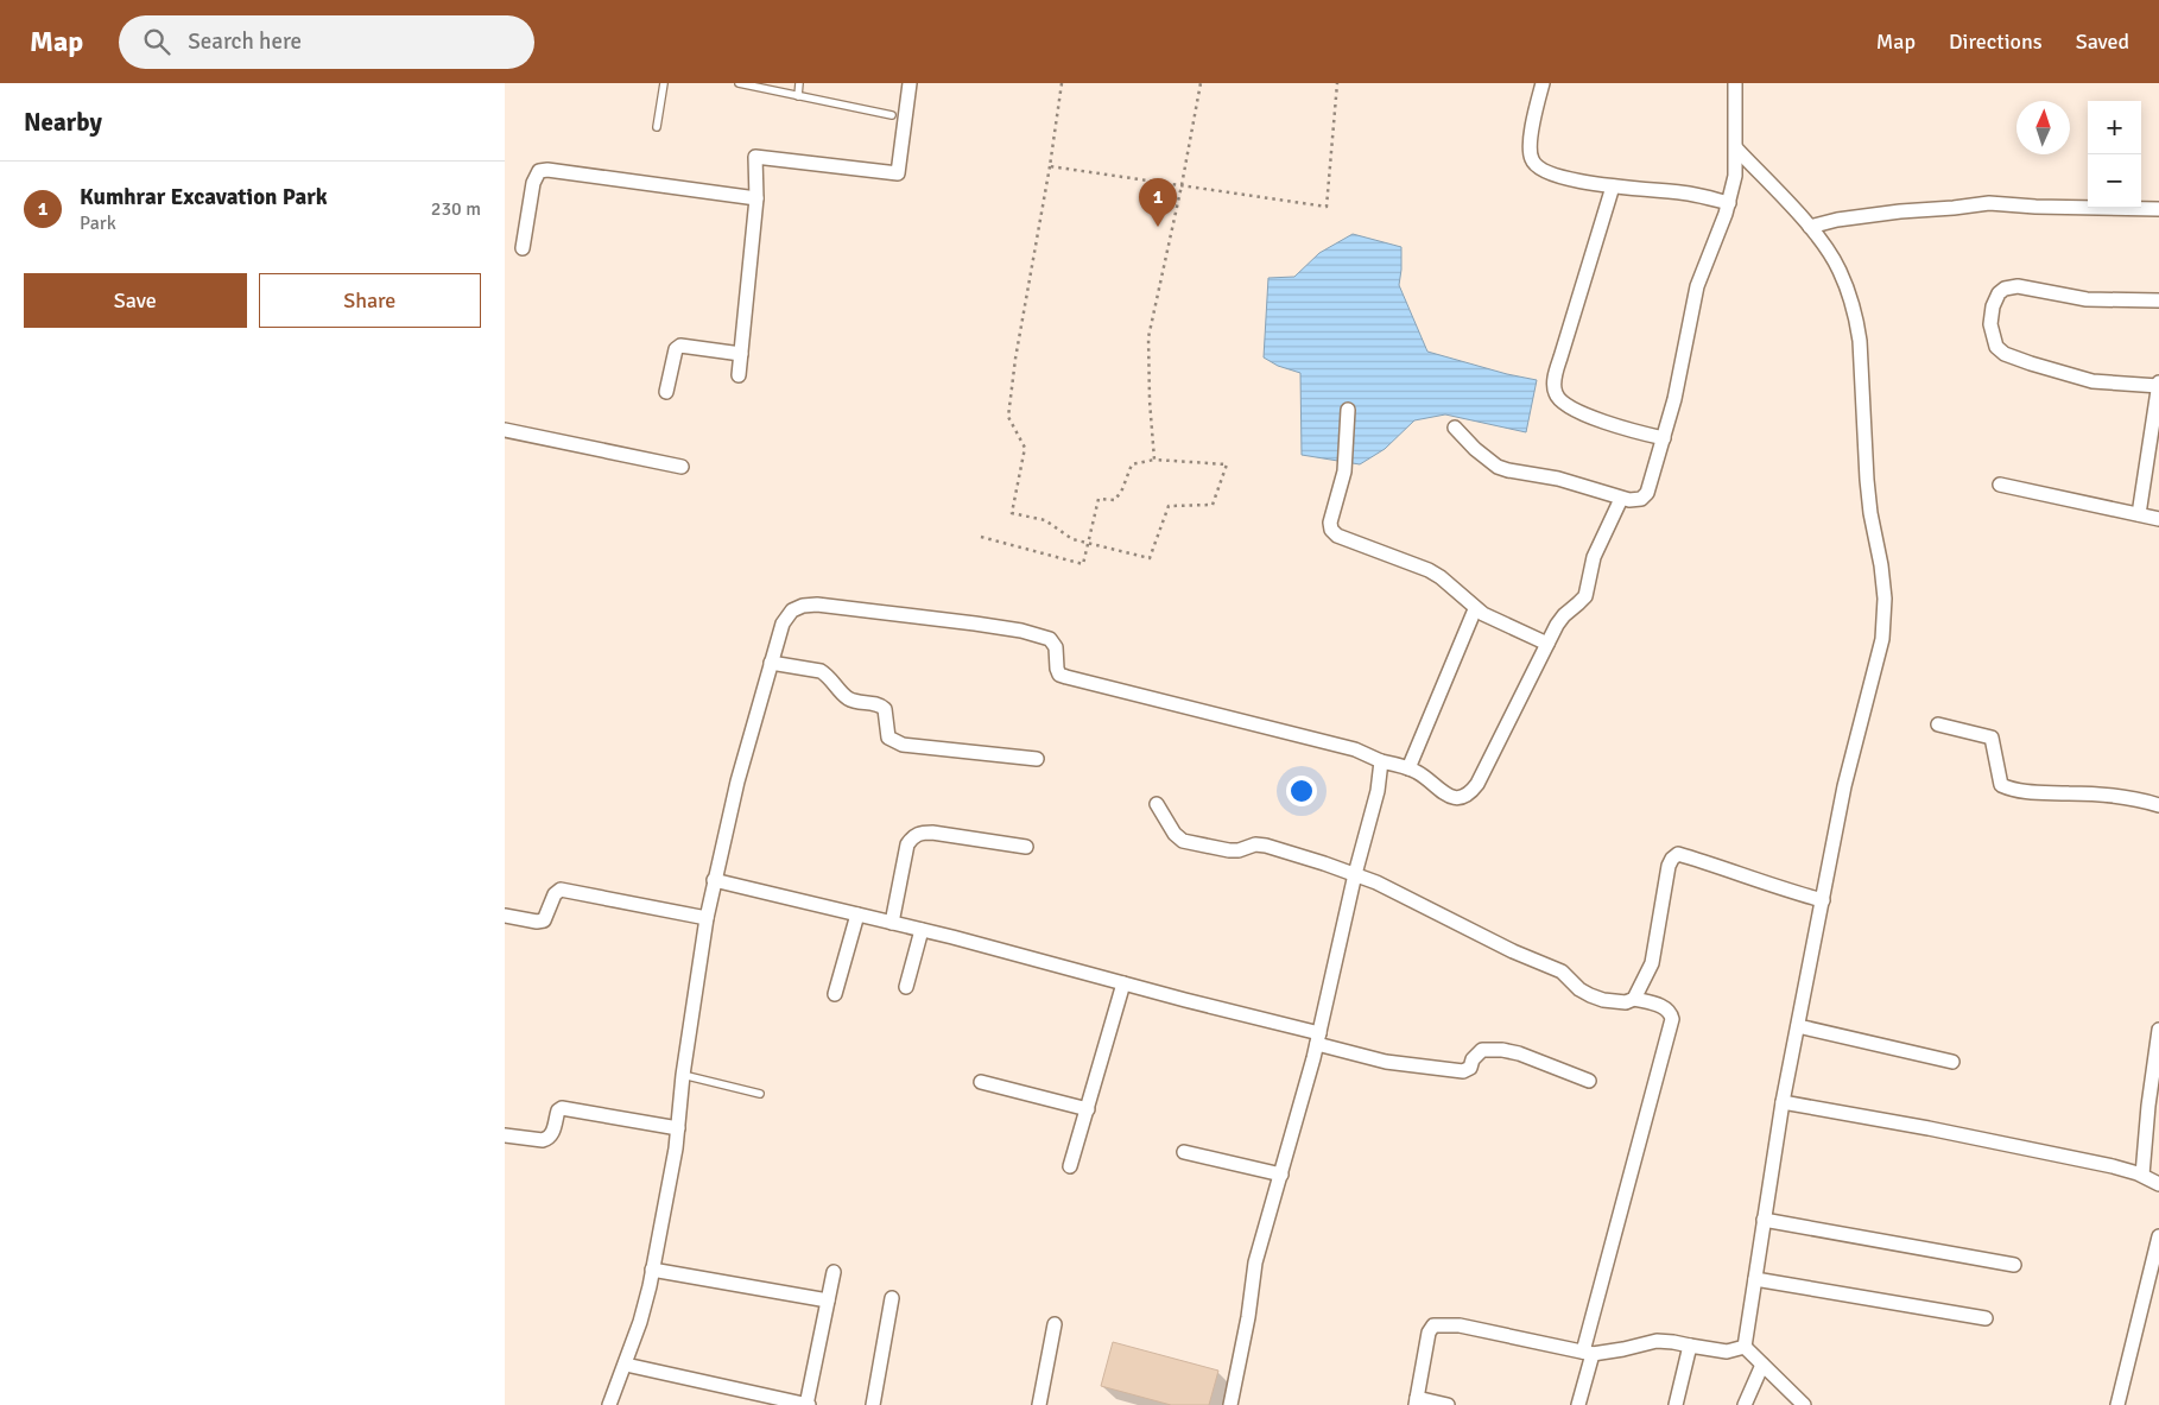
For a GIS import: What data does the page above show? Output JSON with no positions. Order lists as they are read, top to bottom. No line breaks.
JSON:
{"north":"top","page":{"header":"Map","search":"Search here","nav":["Map","Directions","Saved"],"heading":"Nearby","map_buttons":["+","−"],"list":[{"mark":"1","name":"Kumhrar Excavation Park","note":"Park","value":"230 m"}],"pins":"1","buttons":["Save","Share"]}}
